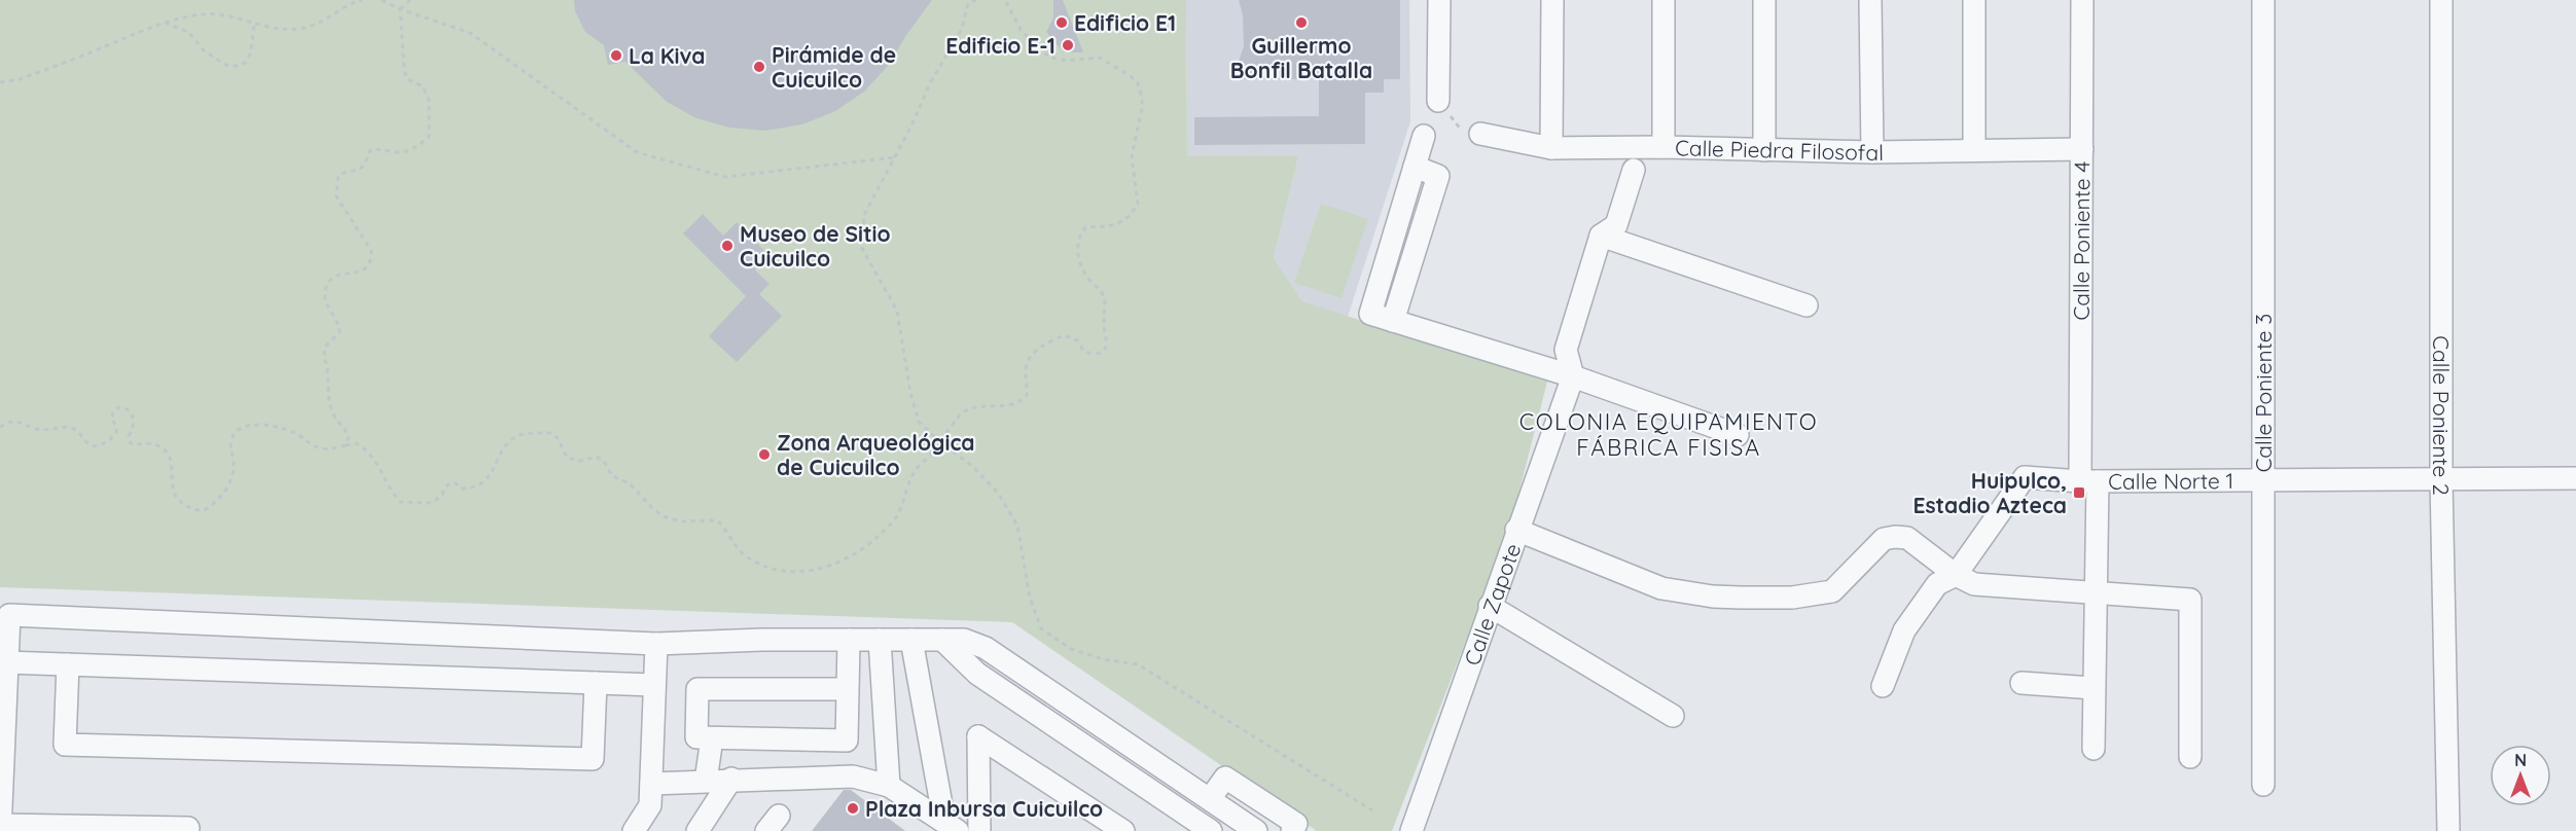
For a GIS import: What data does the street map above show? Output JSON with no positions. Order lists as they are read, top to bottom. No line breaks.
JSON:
{"streets":{"street":["Calle Piedra Filosofal","Calle Poniente 4","Calle Poniente 3","Calle Poniente 2","Calle Norte 1","Calle Zapote"]},"crossings":[["Calle Piedra Filosofal","Calle Poniente 4"],["Calle Poniente 4","Calle Norte 1"],["Calle Poniente 3","Calle Norte 1"],["Calle Poniente 2","Calle Norte 1"]],"districts":["COLONIA EQUIPAMIENTO FÁBRICA FISISA"],"places":{"other":["Edificio E1","Guillermo Bonfil Batalla","Edificio E-1","La Kiva","Pirámide de Cuicuilco","Museo de Sitio Cuicuilco","Zona Arqueológica de Cuicuilco","Plaza Inbursa Cuicuilco"],"transit":["Huipulco, Estadio Azteca"]},"north":"top"}
